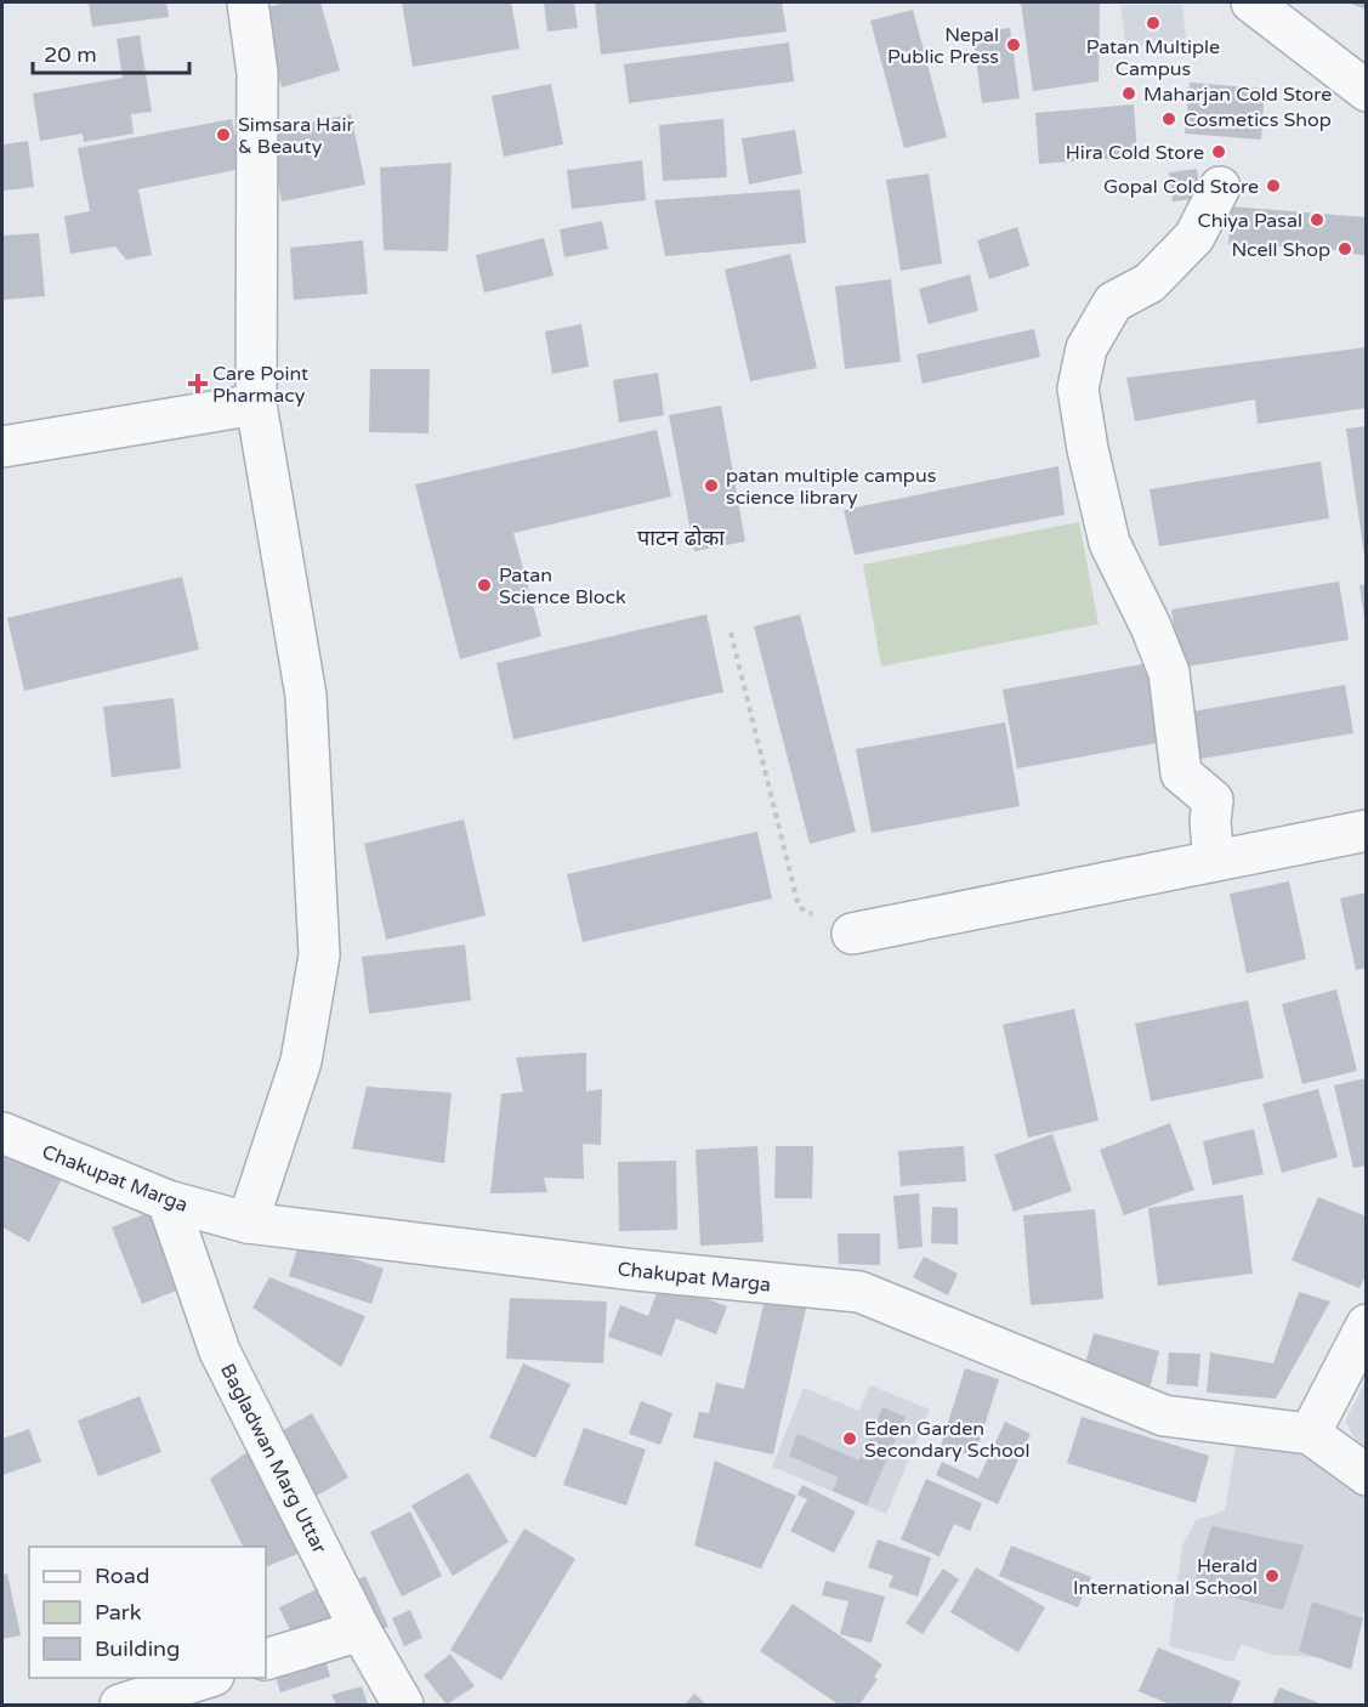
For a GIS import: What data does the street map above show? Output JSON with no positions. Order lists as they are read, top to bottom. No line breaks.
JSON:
{"streets":{"street":["Chakupat Marga","Bagladwan Marg Uttar"]},"crossings":[["Chakupat Marga","Bagladwan Marg Uttar"]],"districts":["पाटन ढोका"],"places":{"other":["Patan Multiple Campus","Nepal Public Press","Maharjan Cold Store","Cosmetics Shop","Simsara Hair & Beauty","Hira Cold Store","Gopal Cold Store","Chiya Pasal","Ncell Shop","patan multiple campus science library","Patan Science Block","Eden Garden Secondary School","Herald International School"],"health":["Care Point Pharmacy"]},"legend":["Road","Park","Building"],"scale_bar":"20 m"}
